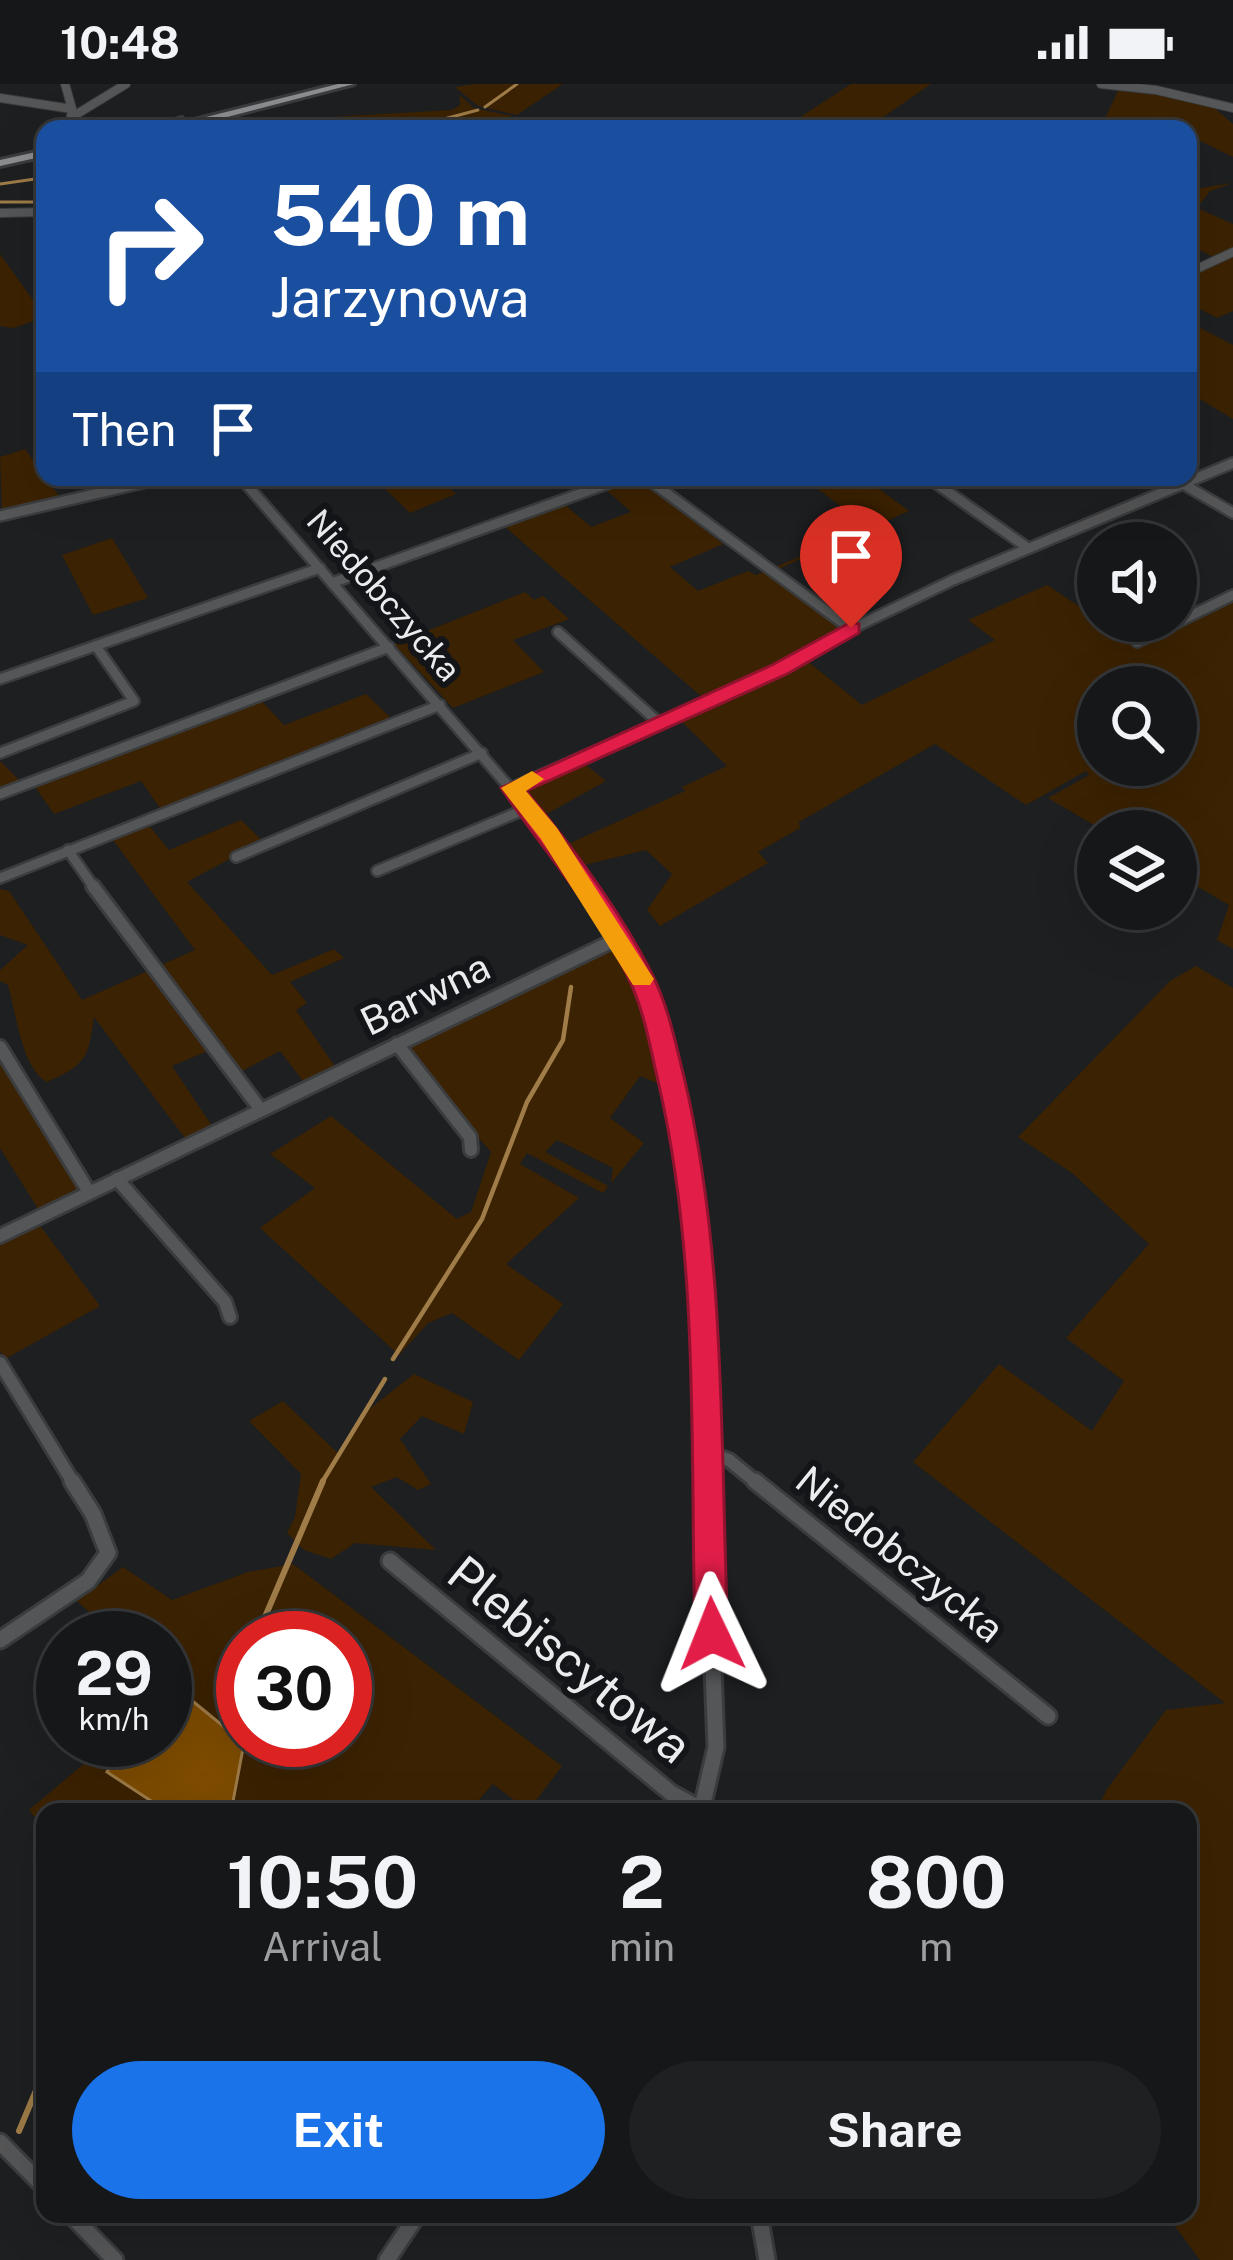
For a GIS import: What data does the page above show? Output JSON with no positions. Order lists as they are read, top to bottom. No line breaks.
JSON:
{"streets":{"street":["Niedobczycka","Barwna","Plebiscytowa"]},"crossings":[["Niedobczycka","Barwna"]],"page":{"status":"10:48","turn":["540 m","Jarzynowa"],"then":"Then","speed":"29 km/h","limit":"30","eta":["10:50","Arrival","2","min","800","m"],"buttons":["Exit","Share"]}}
